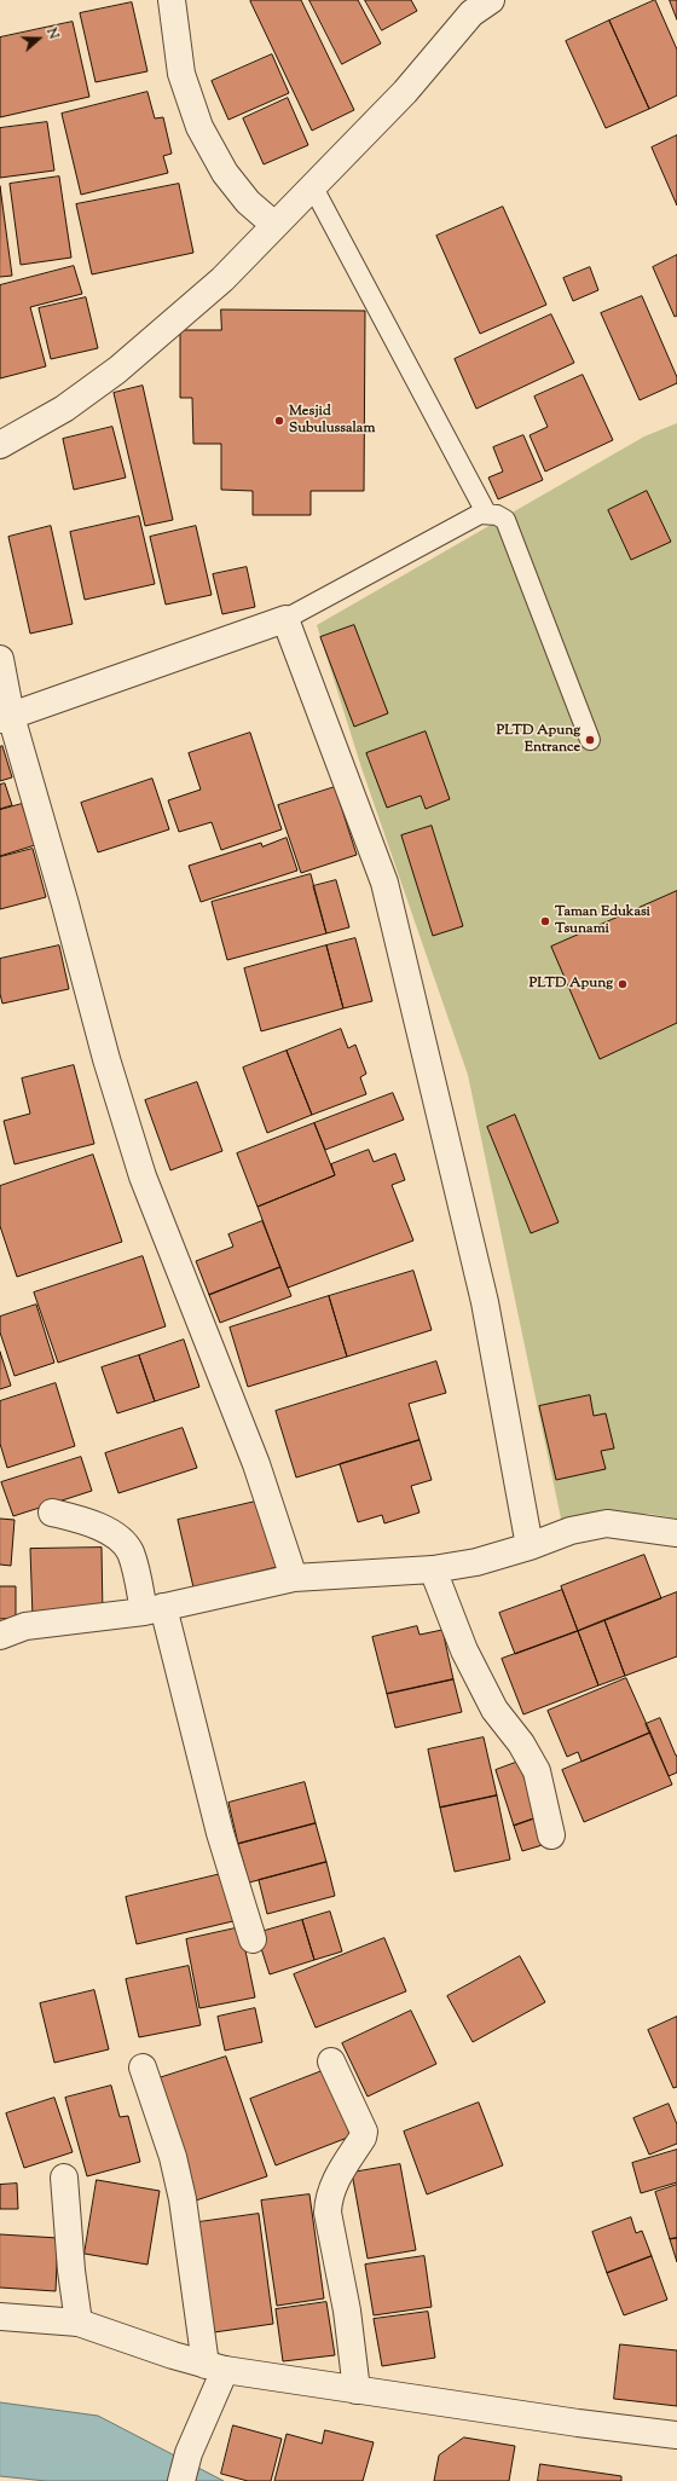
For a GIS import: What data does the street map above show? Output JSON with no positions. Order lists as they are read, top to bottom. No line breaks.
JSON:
{"places":["Mesjid Subulussalam","PLTD Apung Entrance","Taman Edukasi Tsunami","PLTD Apung"],"north":"right"}
